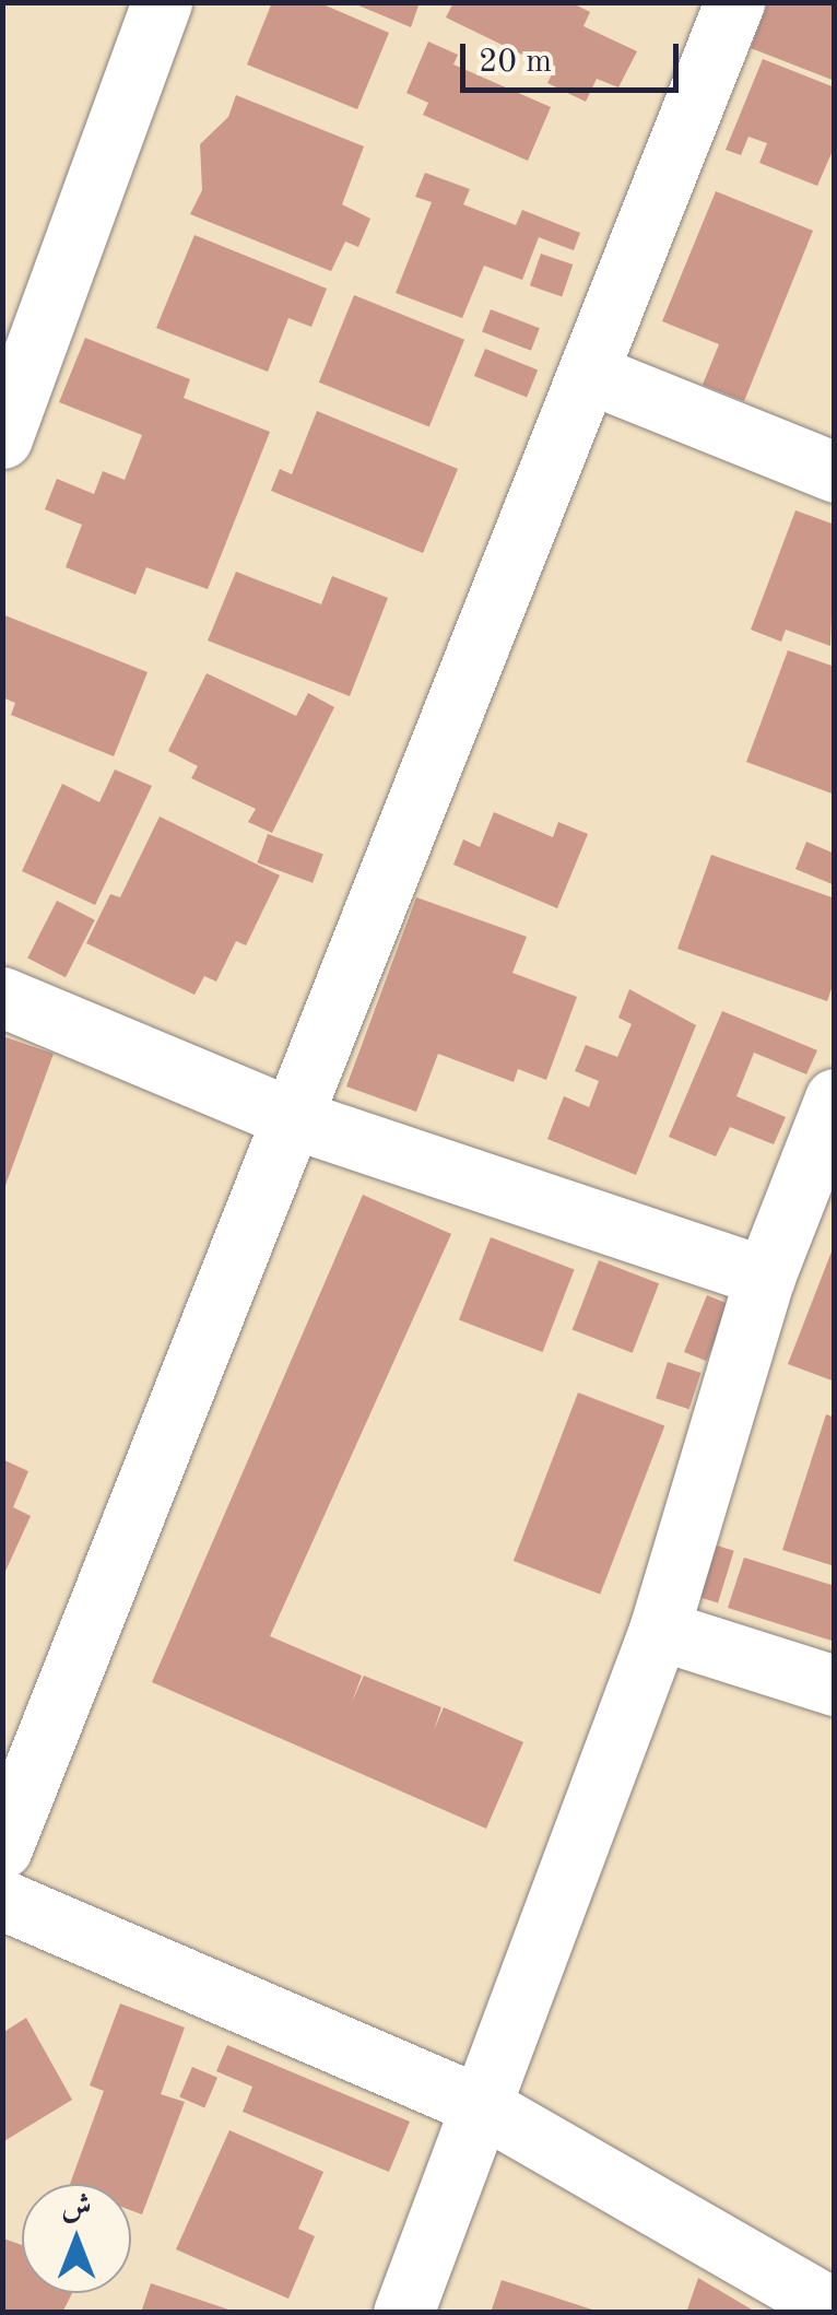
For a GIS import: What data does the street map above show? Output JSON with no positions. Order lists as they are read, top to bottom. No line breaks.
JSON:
{"scale_bar":"20 m","north":"top"}
